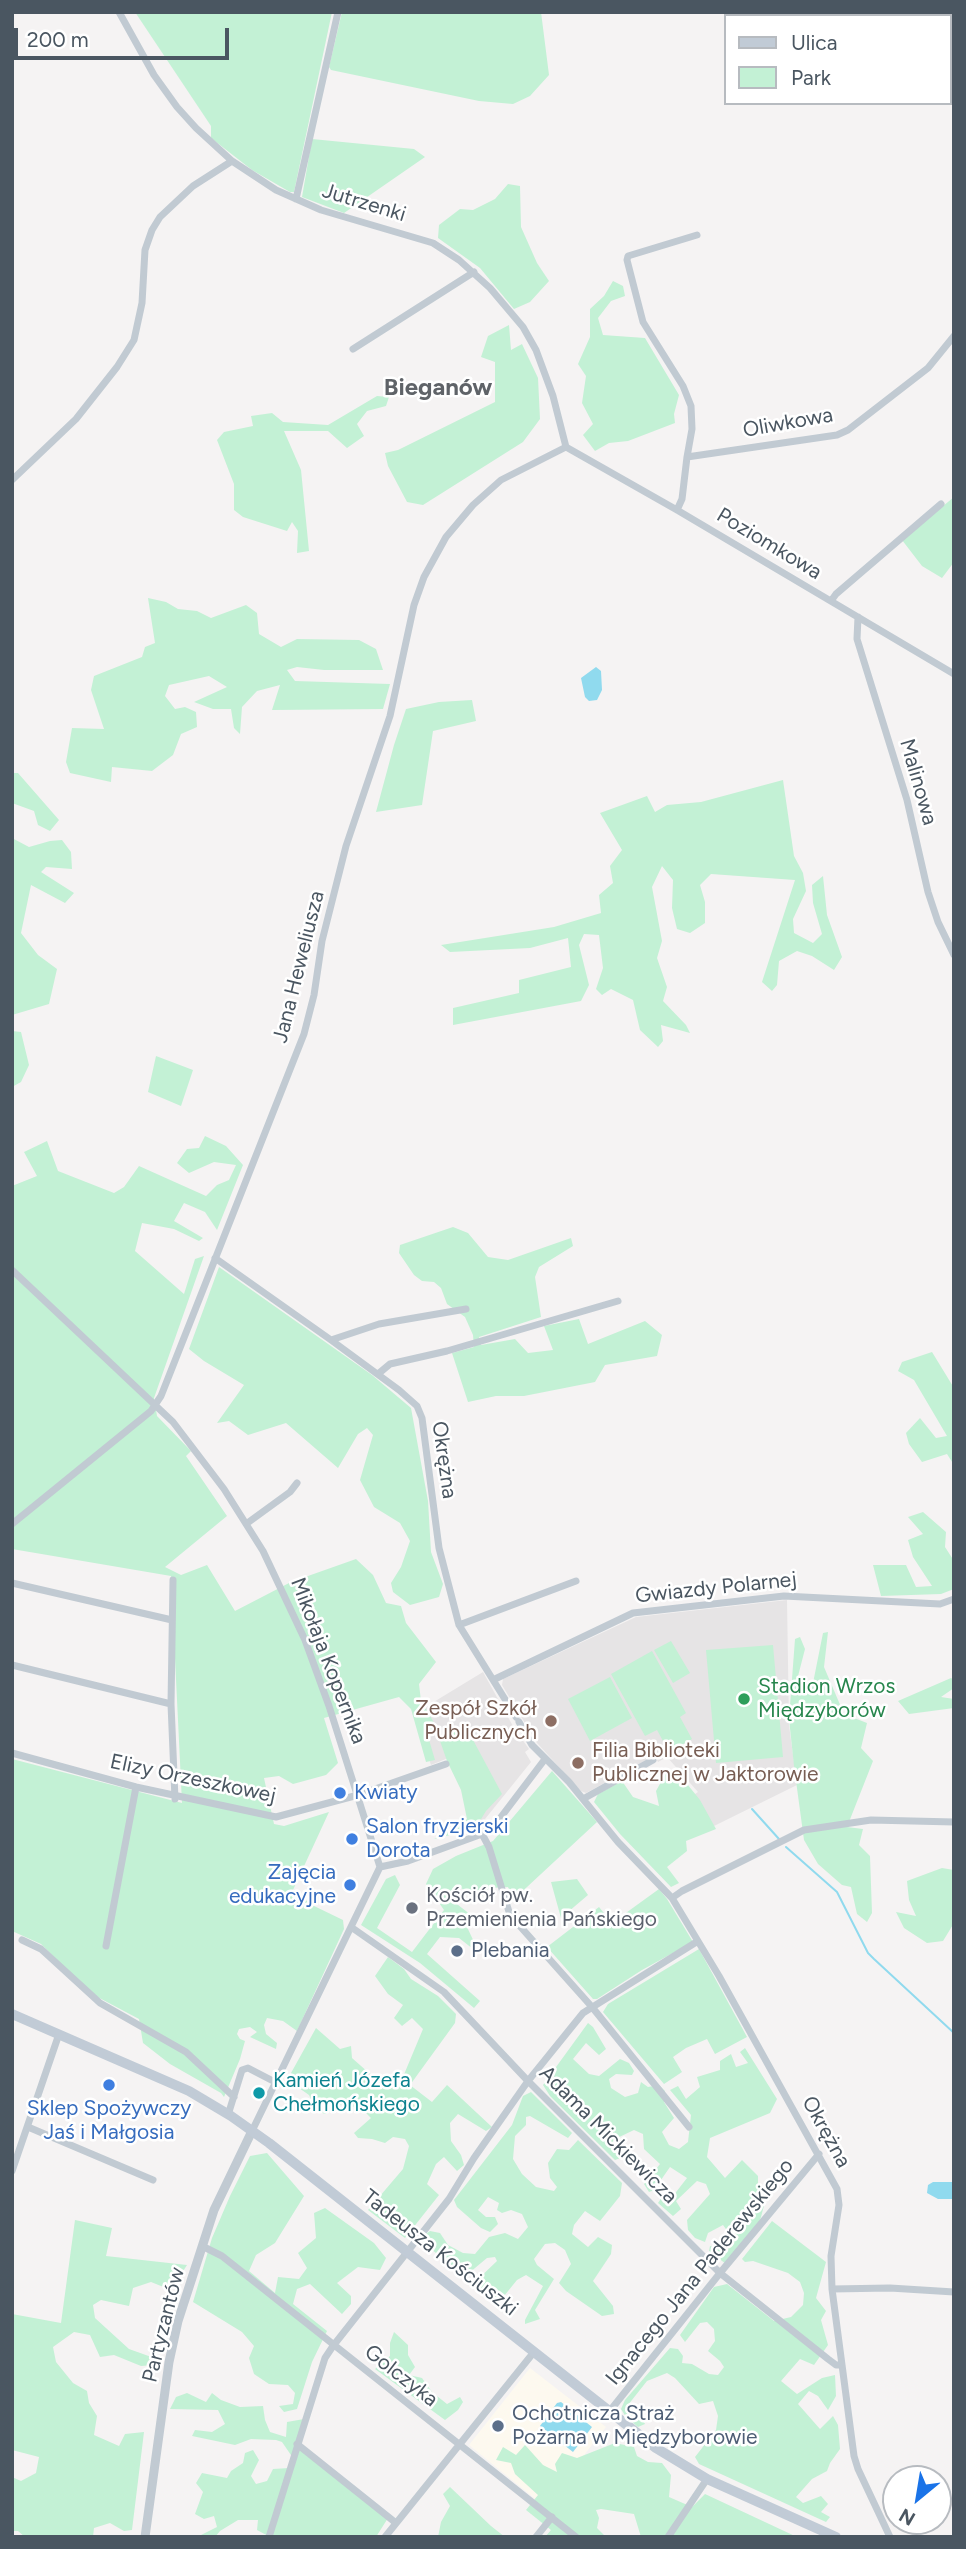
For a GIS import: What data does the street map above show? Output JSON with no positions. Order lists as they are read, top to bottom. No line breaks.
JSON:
{"streets":{"main road":["Tadeusza Kościuszki"],"street":["Jutrzenki","Oliwkowa","Poziomkowa","Malinowa","Jana Heweliusza","Okrężna","Gwiazdy Polarnej","Mikołaja Kopernika","Elizy Orzeszkowej","Adama Mickiewicza","Ignacego Jana Paderewskiego","Partyzantów","Golczyka"]},"crossings":[["Jutrzenki","Poziomkowa"],["Jutrzenki","Jana Heweliusza"],["Poziomkowa","Malinowa"],["Poziomkowa","Jana Heweliusza"],["Jana Heweliusza","Okrężna"],["Jana Heweliusza","Mikołaja Kopernika"],["Okrężna","Gwiazdy Polarnej"],["Okrężna","Adama Mickiewicza"],["Okrężna","Ignacego Jana Paderewskiego"],["Mikołaja Kopernika","Elizy Orzeszkowej"],["Adama Mickiewicza","Ignacego Jana Paderewskiego"],["Tadeusza Kościuszki","Ignacego Jana Paderewskiego"],["Tadeusza Kościuszki","Partyzantów"],["Partyzantów","Golczyka"]],"districts":["Bieganów"],"places":["Stadion Wrzos Międzyborów","Zespół Szkół Publicznych","Filia Biblioteki Publicznej w Jaktorowie","Kwiaty","Salon fryzjerski Dorota","Zajęcia edukacyjne","Kościół pw. Przemienienia Pańskiego","Plebania","Sklep Spożywczy Jaś i Małgosia","Kamień Józefa Chełmońskiego","Ochotnicza Straż Pożarna w Międzyborowie"],"legend":["Ulica","Park"],"scale_bar":"200 m","north":"bottom left"}
